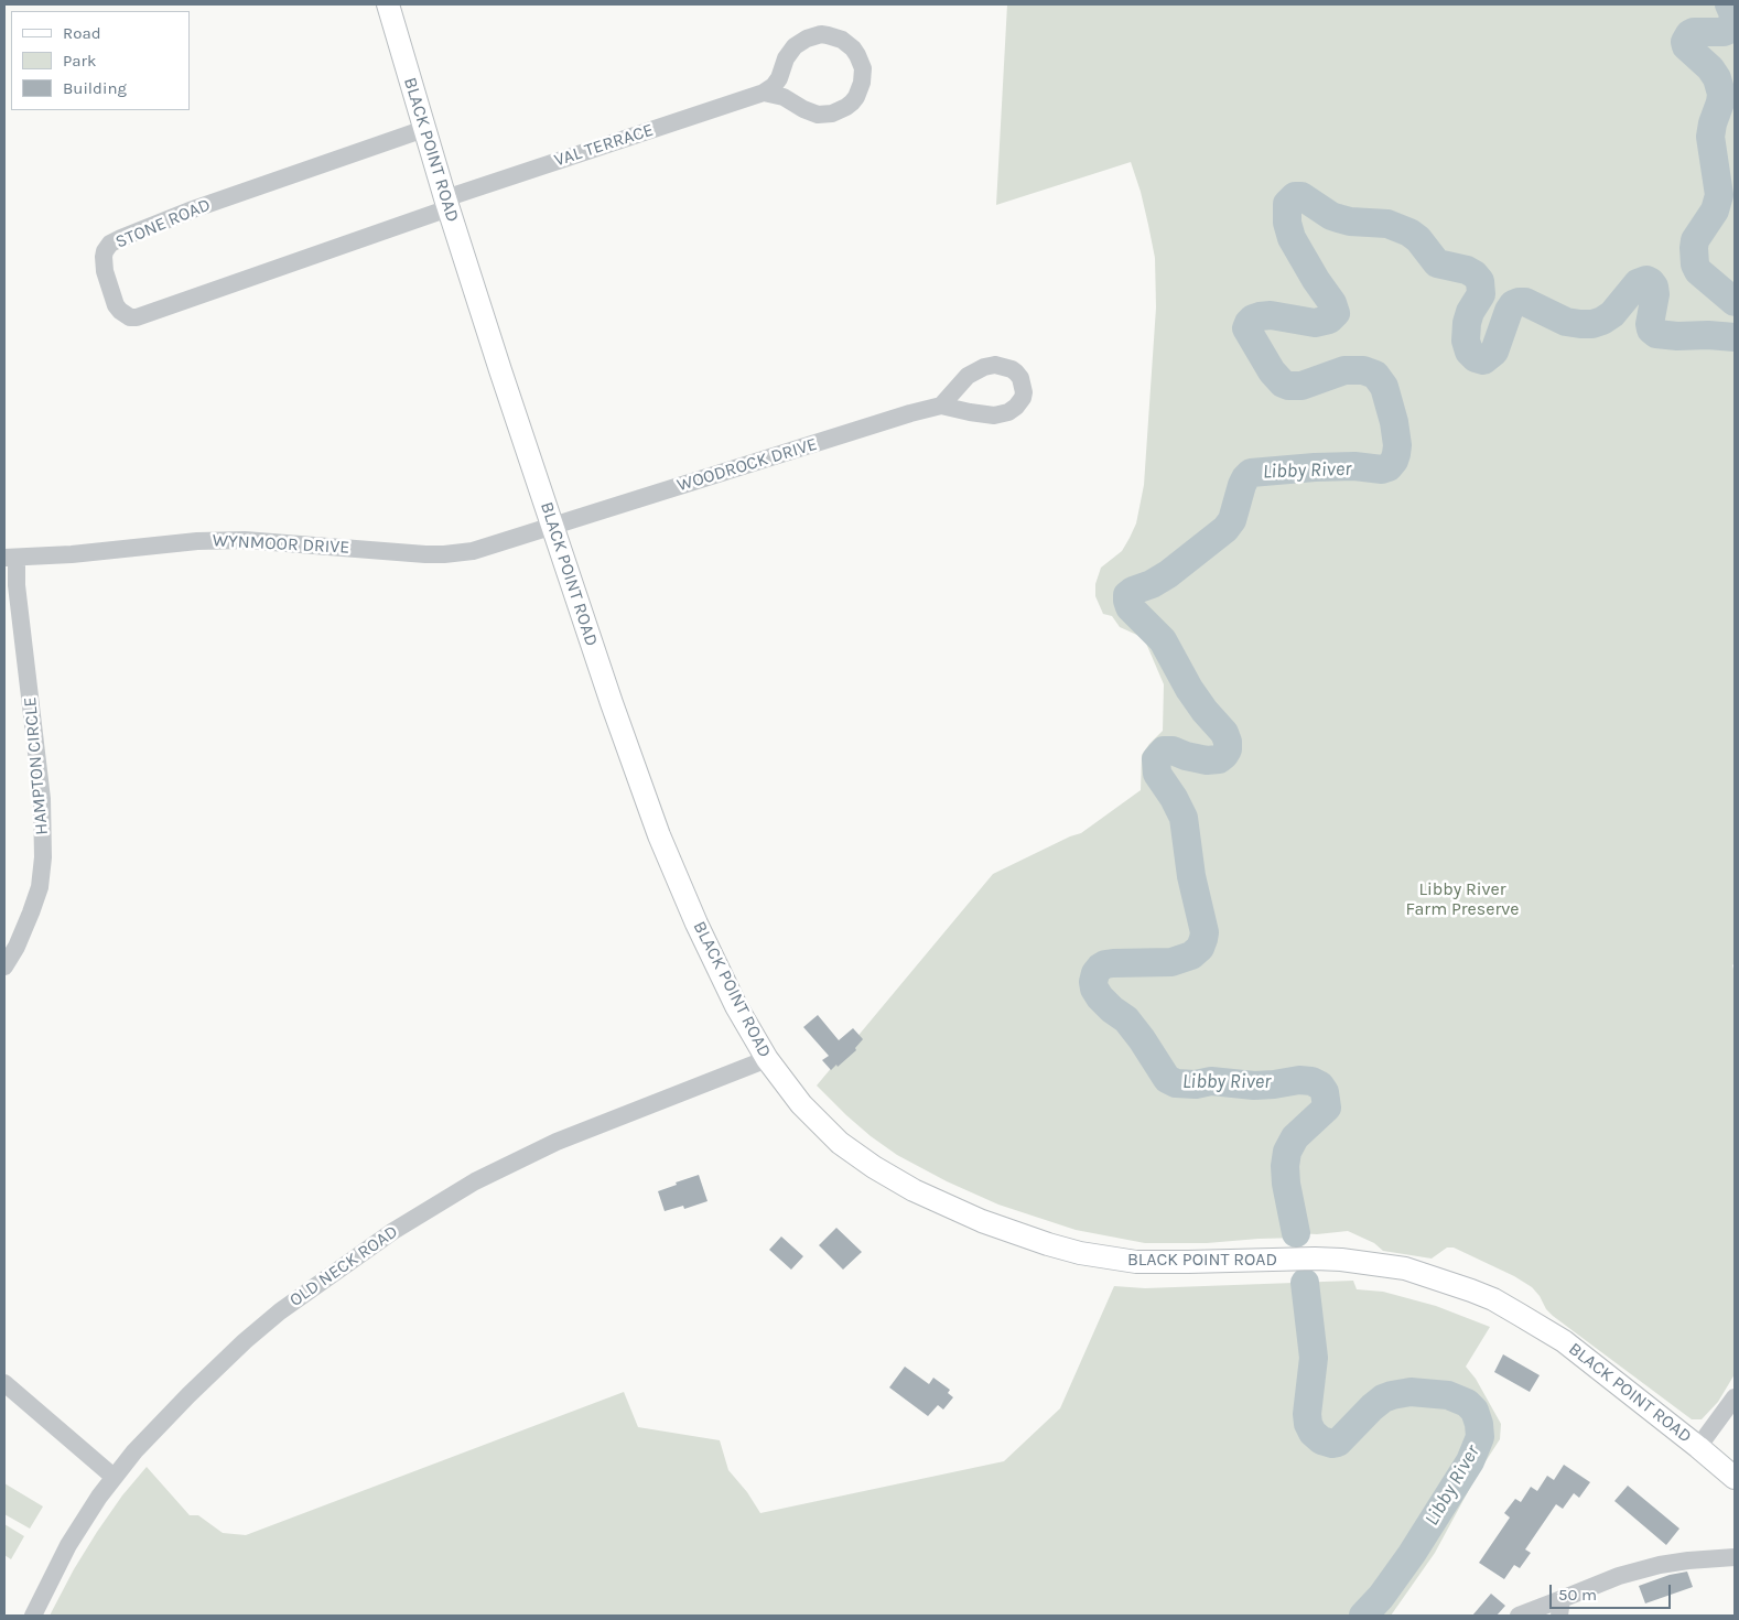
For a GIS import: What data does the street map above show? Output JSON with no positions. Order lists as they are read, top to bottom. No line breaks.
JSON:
{"streets":{"main road":["BLACK POINT ROAD"],"street":["VAL TERRACE","STONE ROAD","WOODROCK DRIVE","WYNMOOR DRIVE","HAMPTON CIRCLE","OLD NECK ROAD"]},"crossings":[["VAL TERRACE","BLACK POINT ROAD"],["VAL TERRACE","STONE ROAD"],["BLACK POINT ROAD","STONE ROAD"],["BLACK POINT ROAD","WOODROCK DRIVE"],["BLACK POINT ROAD","WYNMOOR DRIVE"],["BLACK POINT ROAD","OLD NECK ROAD"],["WOODROCK DRIVE","WYNMOOR DRIVE"],["WYNMOOR DRIVE","HAMPTON CIRCLE"]],"water":["Libby River"],"parks":["Libby River Farm Preserve"],"legend":["Road","Park","Building"],"scale_bar":"50 m"}
